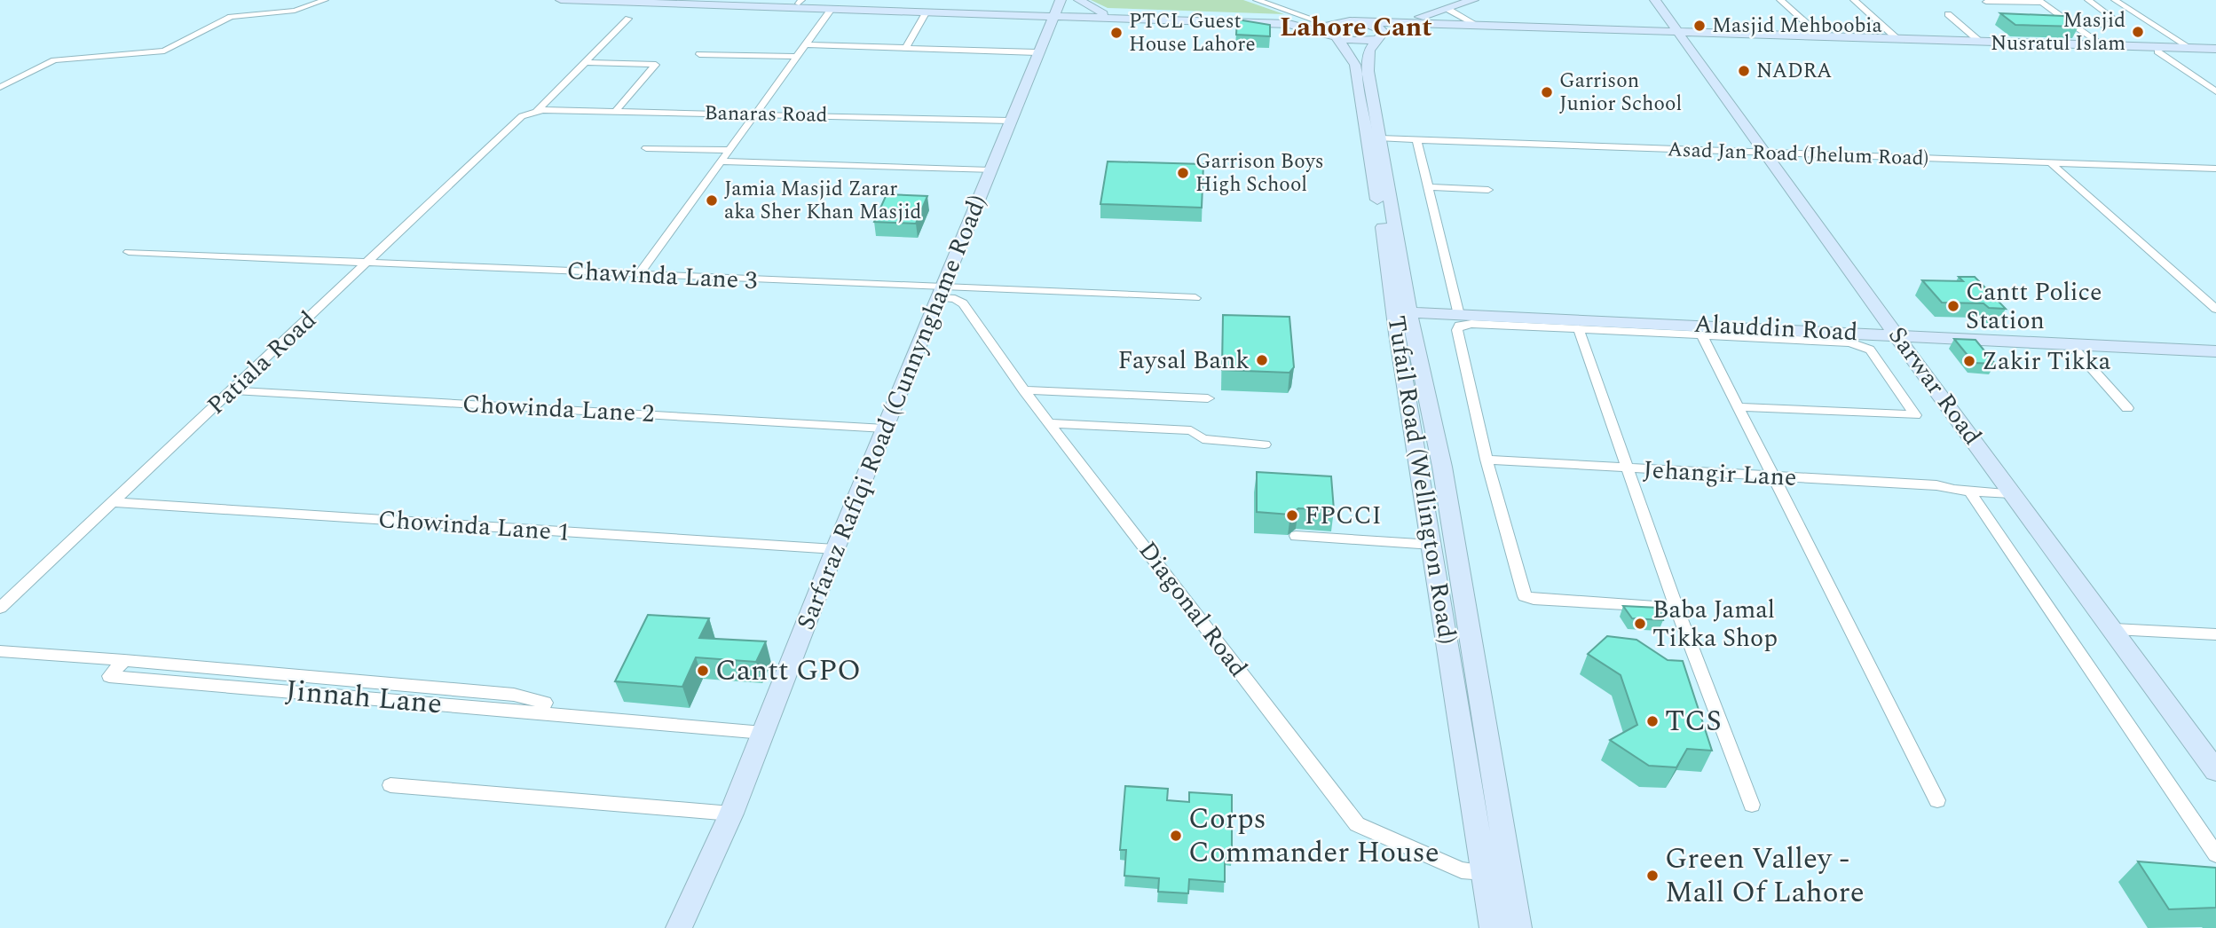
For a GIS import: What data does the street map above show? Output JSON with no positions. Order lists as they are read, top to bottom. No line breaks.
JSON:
{"streets":{"street":["Banaras Road","Asad Jan Road (Jhelum Road)","Chawinda Lane 3","Alauddin Road","Patiala Road","Sarwar Road","Chowinda Lane 2","Sarfaraz Rafiqi Road (Cunnynghame Road)","Jehangir Lane","Tufail Road (Wellington Road)","Chowinda Lane 1","Diagonal Road","Jinnah Lane"]},"crossings":[["Banaras Road","Patiala Road"],["Banaras Road","Sarfaraz Rafiqi Road (Cunnynghame Road)"],["Asad Jan Road (Jhelum Road)","Sarwar Road"],["Asad Jan Road (Jhelum Road)","Tufail Road (Wellington Road)"],["Chawinda Lane 3","Patiala Road"],["Chawinda Lane 3","Sarfaraz Rafiqi Road (Cunnynghame Road)"],["Chawinda Lane 3","Diagonal Road"],["Alauddin Road","Sarwar Road"],["Alauddin Road","Tufail Road (Wellington Road)"],["Patiala Road","Chowinda Lane 2"],["Patiala Road","Chowinda Lane 1"],["Sarwar Road","Jehangir Lane"],["Chowinda Lane 2","Sarfaraz Rafiqi Road (Cunnynghame Road)"],["Sarfaraz Rafiqi Road (Cunnynghame Road)","Chowinda Lane 1"],["Sarfaraz Rafiqi Road (Cunnynghame Road)","Diagonal Road"],["Sarfaraz Rafiqi Road (Cunnynghame Road)","Jinnah Lane"],["Tufail Road (Wellington Road)","Diagonal Road"]],"districts":["Lahore Cant"],"places":["Masjid Mehboobia","Masjid Nusratul Islam","PTCL Guest House Lahore","NADRA","Garrison Junior School","Garrison Boys High School","Jamia Masjid Zarar aka Sher Khan Masjid","Cantt Police Station","Faysal Bank","Zakir Tikka","FPCCI","Baba Jamal Tikka Shop","Cantt GPO","TCS","Corps Commander House","Green Valley - Mall Of Lahore"]}
